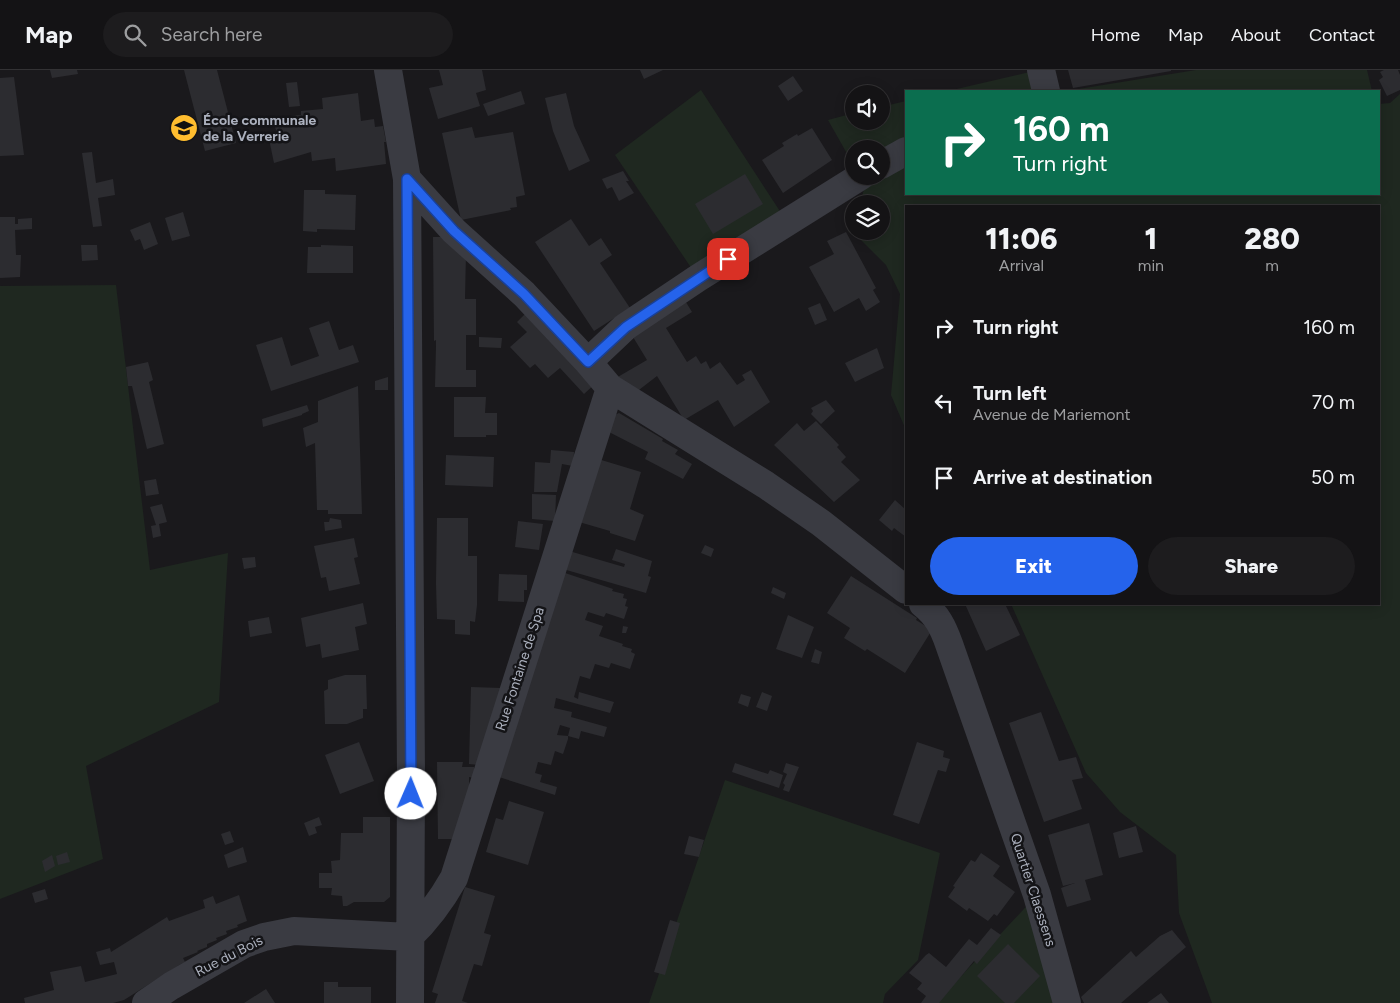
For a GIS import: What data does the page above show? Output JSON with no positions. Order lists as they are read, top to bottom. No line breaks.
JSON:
{"streets":{"street":["Rue Fontaine de Spa","Quartier Claessens","Rue du Bois"]},"crossings":[["Rue Fontaine de Spa","Rue du Bois"]],"places":{"school or university":["École communale de la Verrerie"]},"page":{"header":"Map","search":"Search here","nav":["Home","Map","About","Contact"],"turn":["160 m","Turn right"],"eta":["11:06","Arrival","1","min","280","m"],"list":[{"name":"Turn right","value":"160 m"},{"name":"Turn left","note":"Avenue de Mariemont","value":"70 m"},{"name":"Arrive at destination","value":"50 m"}],"buttons":["Exit","Share"]}}
